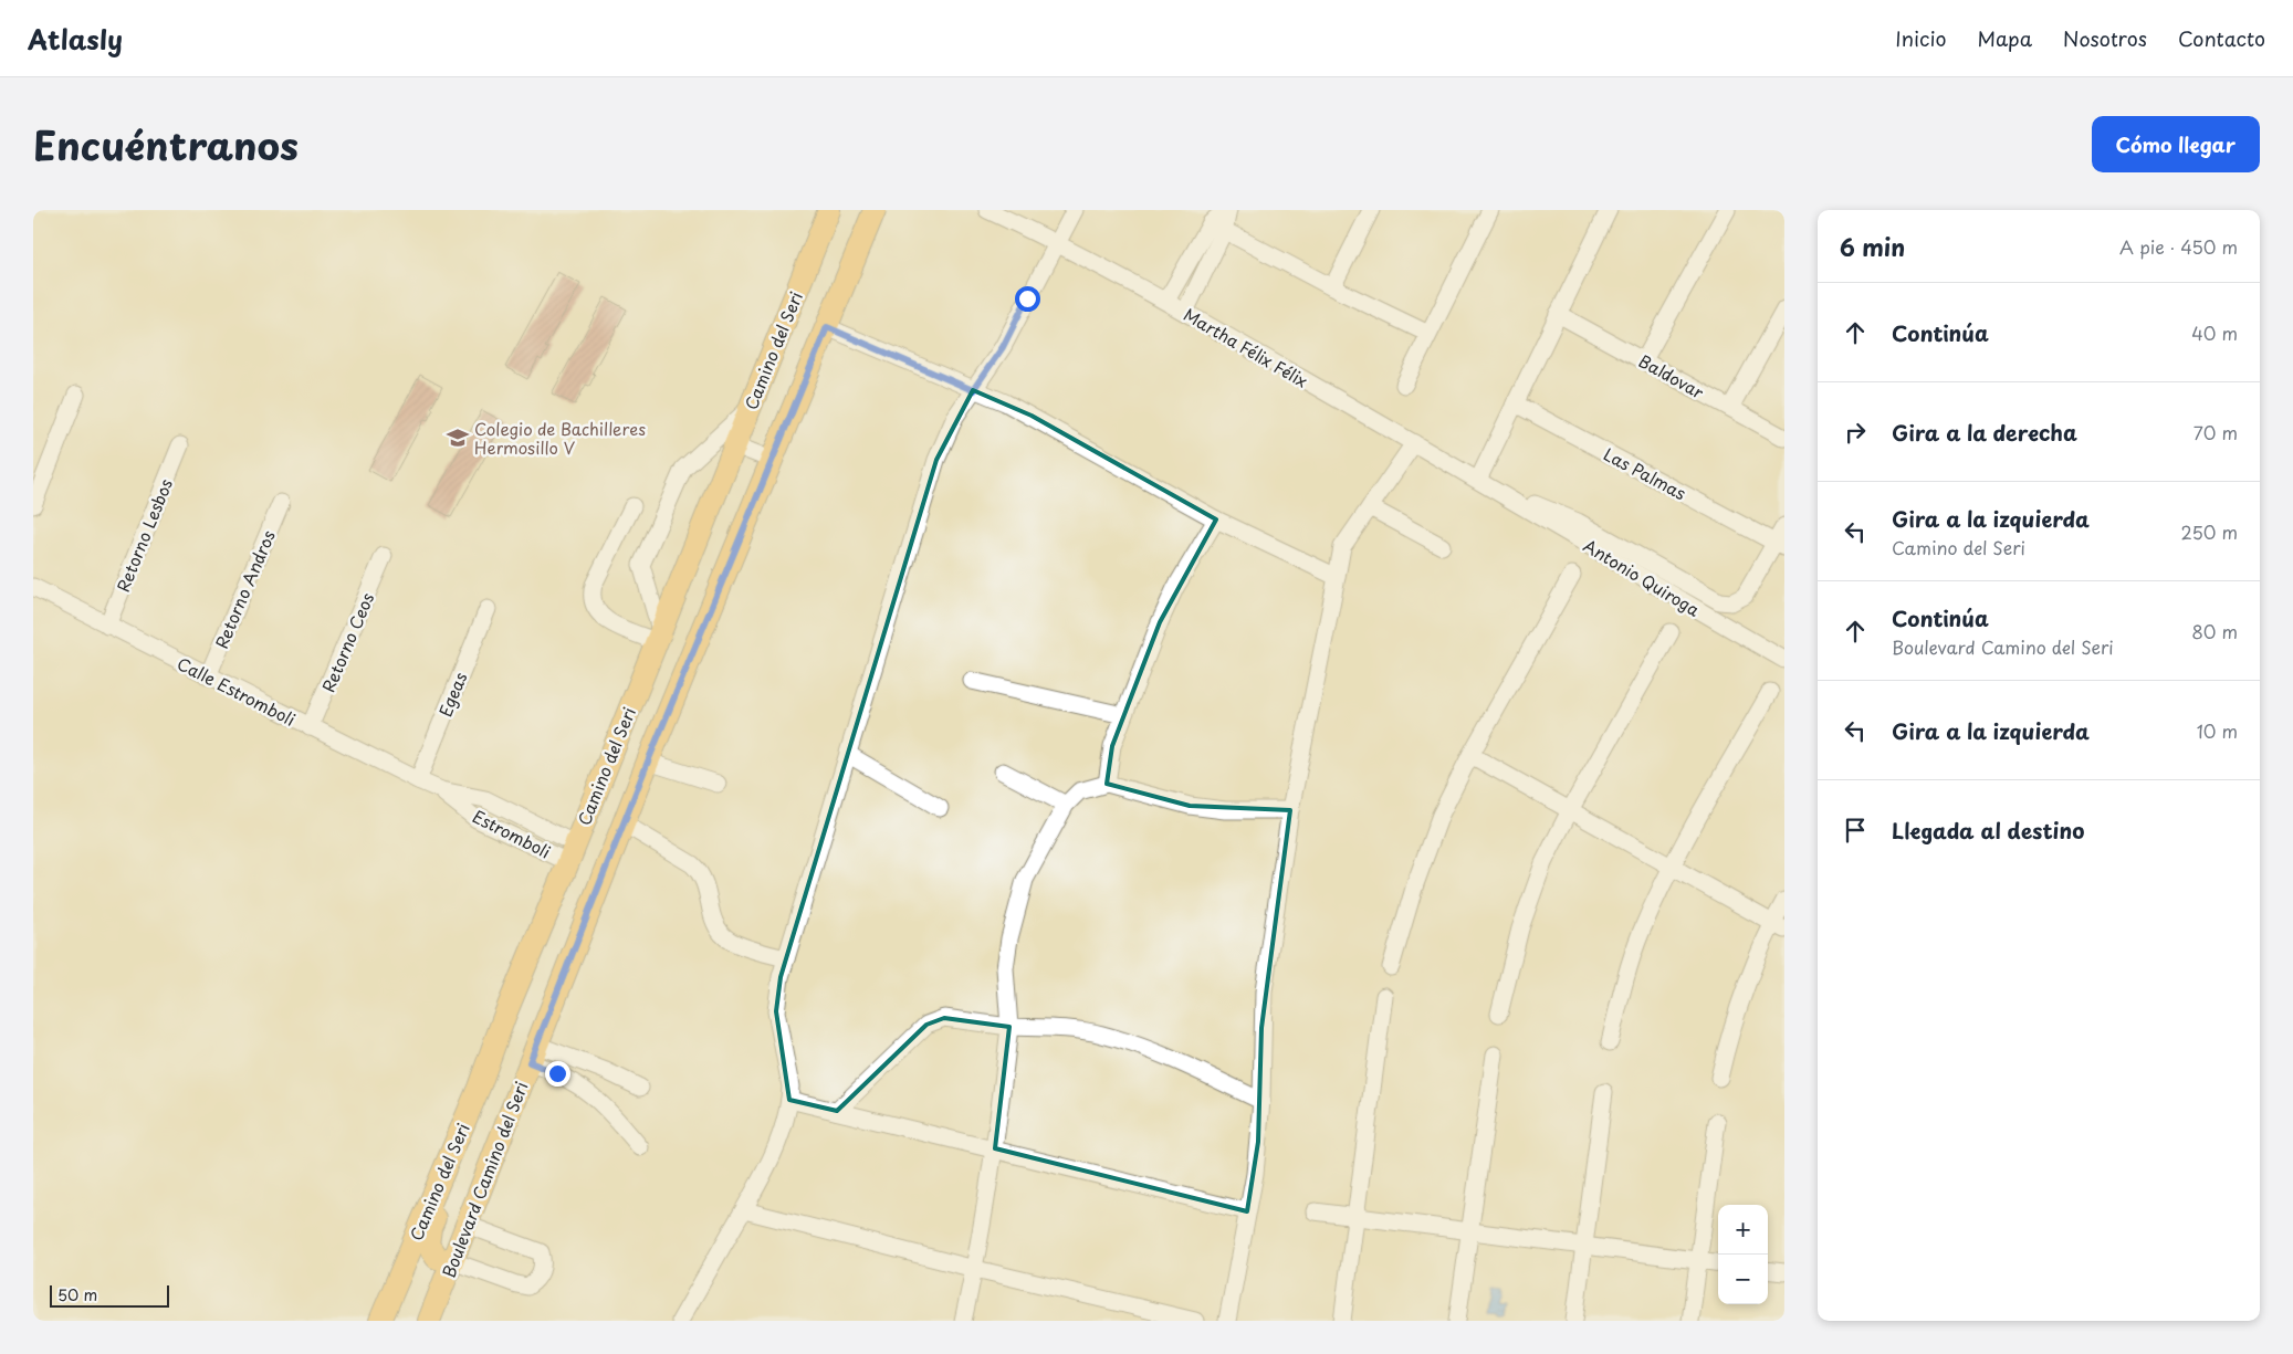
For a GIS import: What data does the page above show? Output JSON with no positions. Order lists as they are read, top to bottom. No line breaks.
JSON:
{"streets":{"main road":["Camino del Seri","Boulevard Camino del Seri"],"street":["Martha Félix Félix","Baldovar","Las Palmas","Retorno Lesbos","Antonio Quiroga","Retorno Andros","Retorno Ceos","Calle Estromboli","Egeas","Estromboli"]},"crossings":[["Martha Félix Félix","Antonio Quiroga"],["Camino del Seri","Estromboli"],["Retorno Lesbos","Calle Estromboli"],["Retorno Andros","Calle Estromboli"],["Retorno Ceos","Calle Estromboli"],["Calle Estromboli","Egeas"],["Calle Estromboli","Estromboli"]],"places":{"school or university":["Colegio de Bachilleres Hermosillo V"]},"scale_bar":"50 m","page":{"header":"Atlasly","nav":["Inicio","Mapa","Nosotros","Contacto"],"title":"Encuéntranos","buttons":"Cómo llegar","heading":["6 min","A pie · 450 m"],"list":[["Continúa","40 m"],["Gira a la derecha","70 m"],["Gira a la izquierda","Camino del Seri","250 m"],["Continúa","Boulevard Camino del Seri","80 m"],["Gira a la izquierda","10 m"],"Llegada al destino"],"map_buttons":["+","−"],"scale":"50 m"}}
